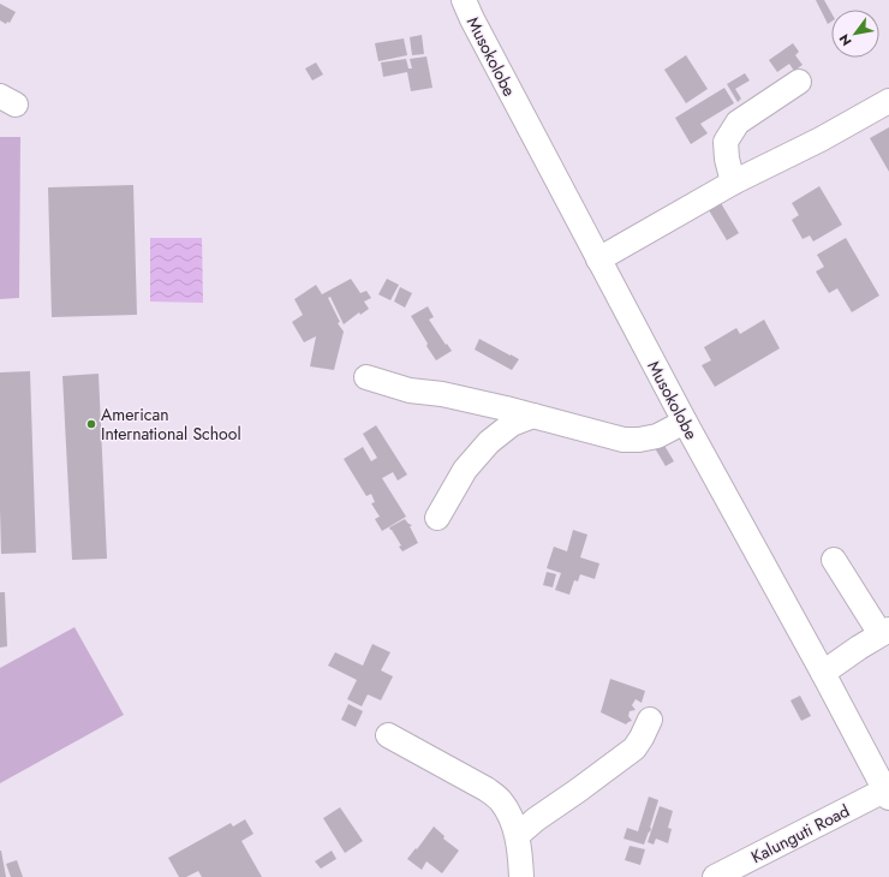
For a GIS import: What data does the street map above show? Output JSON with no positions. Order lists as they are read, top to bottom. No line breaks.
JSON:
{"streets":{"street":["Musokolobe","Kalunguti Road"]},"crossings":[["Musokolobe","Kalunguti Road"]],"places":["American International School"],"north":"bottom left"}
